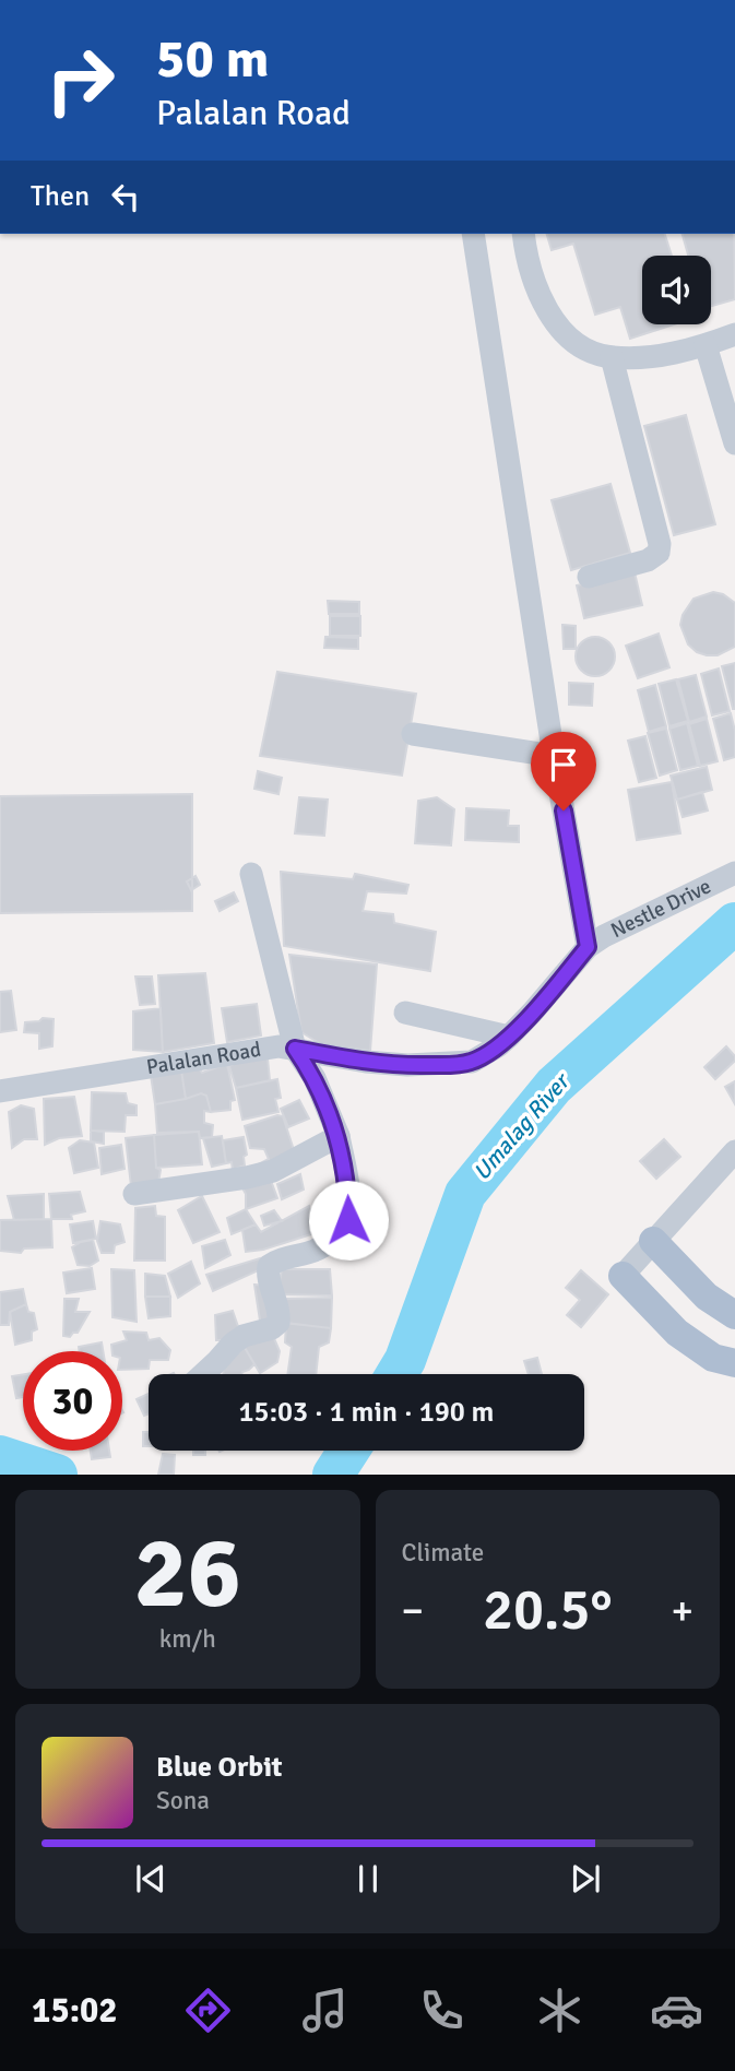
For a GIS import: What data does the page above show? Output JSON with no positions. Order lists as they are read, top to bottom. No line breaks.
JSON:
{"streets":{"street":["Nestle Drive","Palalan Road"]},"crossings":[["Nestle Drive","Palalan Road"]],"water":["Umalag River"],"page":{"turn":["50 m","Palalan Road"],"then":"Then","limit":"30","trip":"15:03 · 1 min · 190 m","tile":[["26","km/h"],"Climate"],"heat":["−","20.5°","+"],"song":["Blue Orbit","Sona"],"tabs":"15:02"}}
